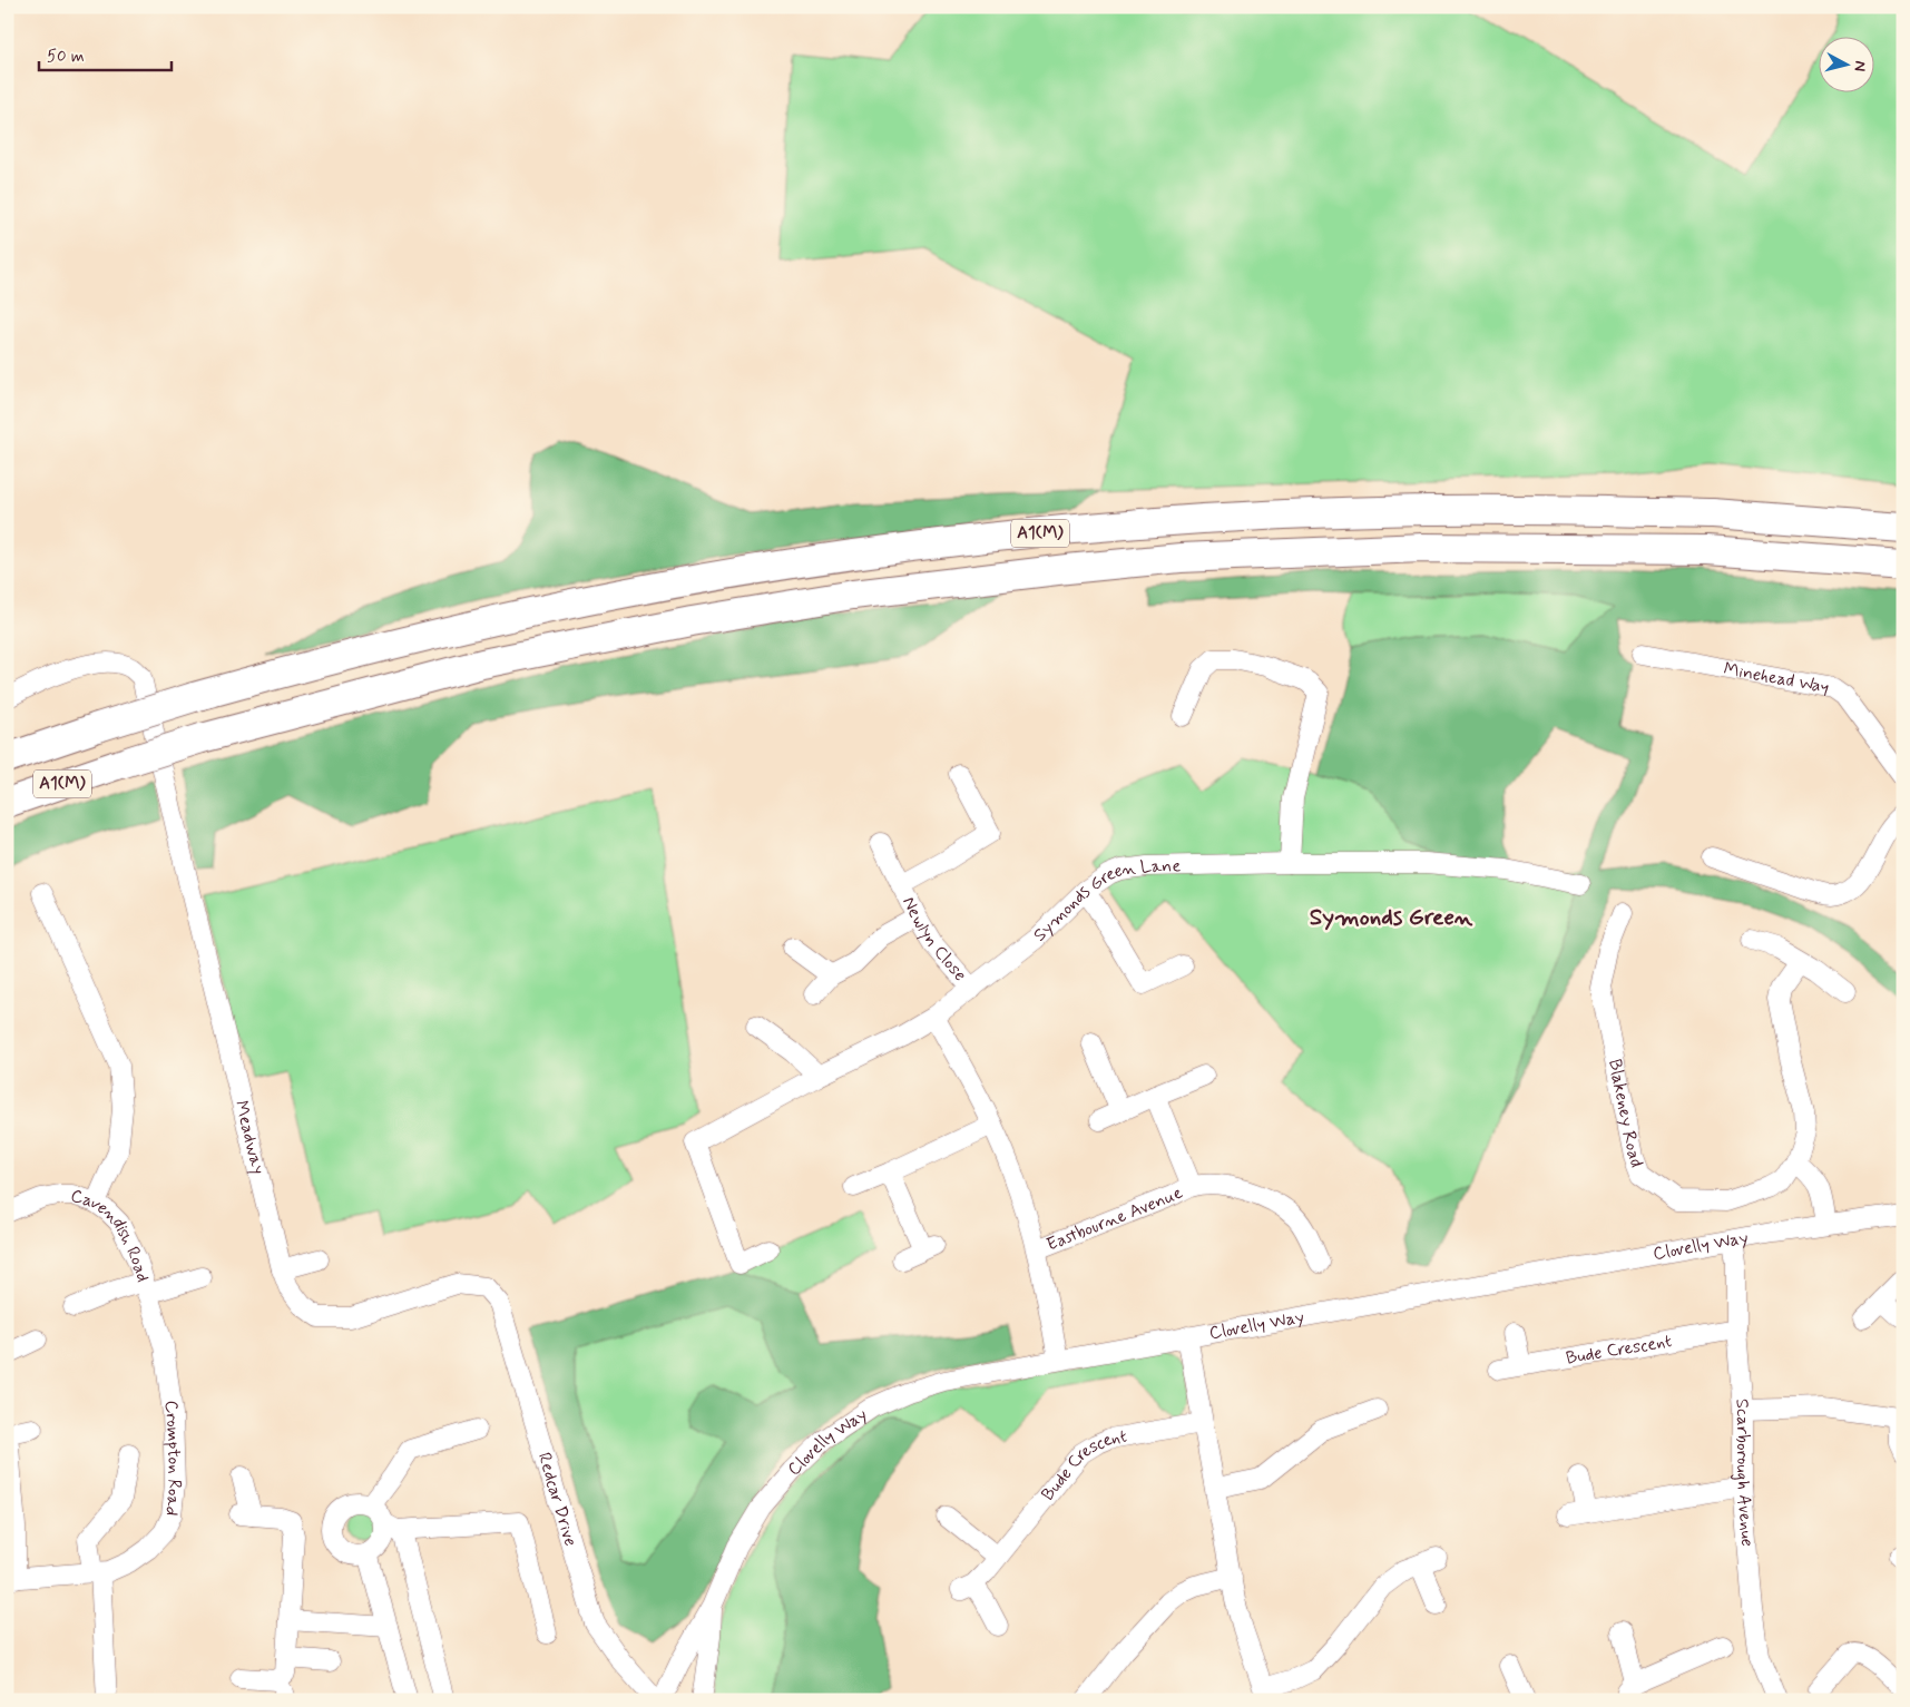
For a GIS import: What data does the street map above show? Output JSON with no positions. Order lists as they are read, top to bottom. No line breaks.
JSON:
{"streets":{"highway":["A1(M)"],"street":["Minehead Way","Symonds Green Lane","Newlyn Close","Blakeney Road","Meadway","Eastbourne Avenue","Cavendish Road","Clovelly Way","Bude Crescent","Crompton Road","Scarborough Avenue","Redcar Drive"]},"crossings":[["Symonds Green Lane","Newlyn Close"],["Symonds Green Lane","Eastbourne Avenue"],["Meadway","Redcar Drive"],["Eastbourne Avenue","Clovelly Way"],["Cavendish Road","Crompton Road"],["Clovelly Way","Scarborough Avenue"],["Clovelly Way","Redcar Drive"],["Bude Crescent","Scarborough Avenue"]],"districts":["Symonds Green"],"scale_bar":"50 m","north":"right"}
